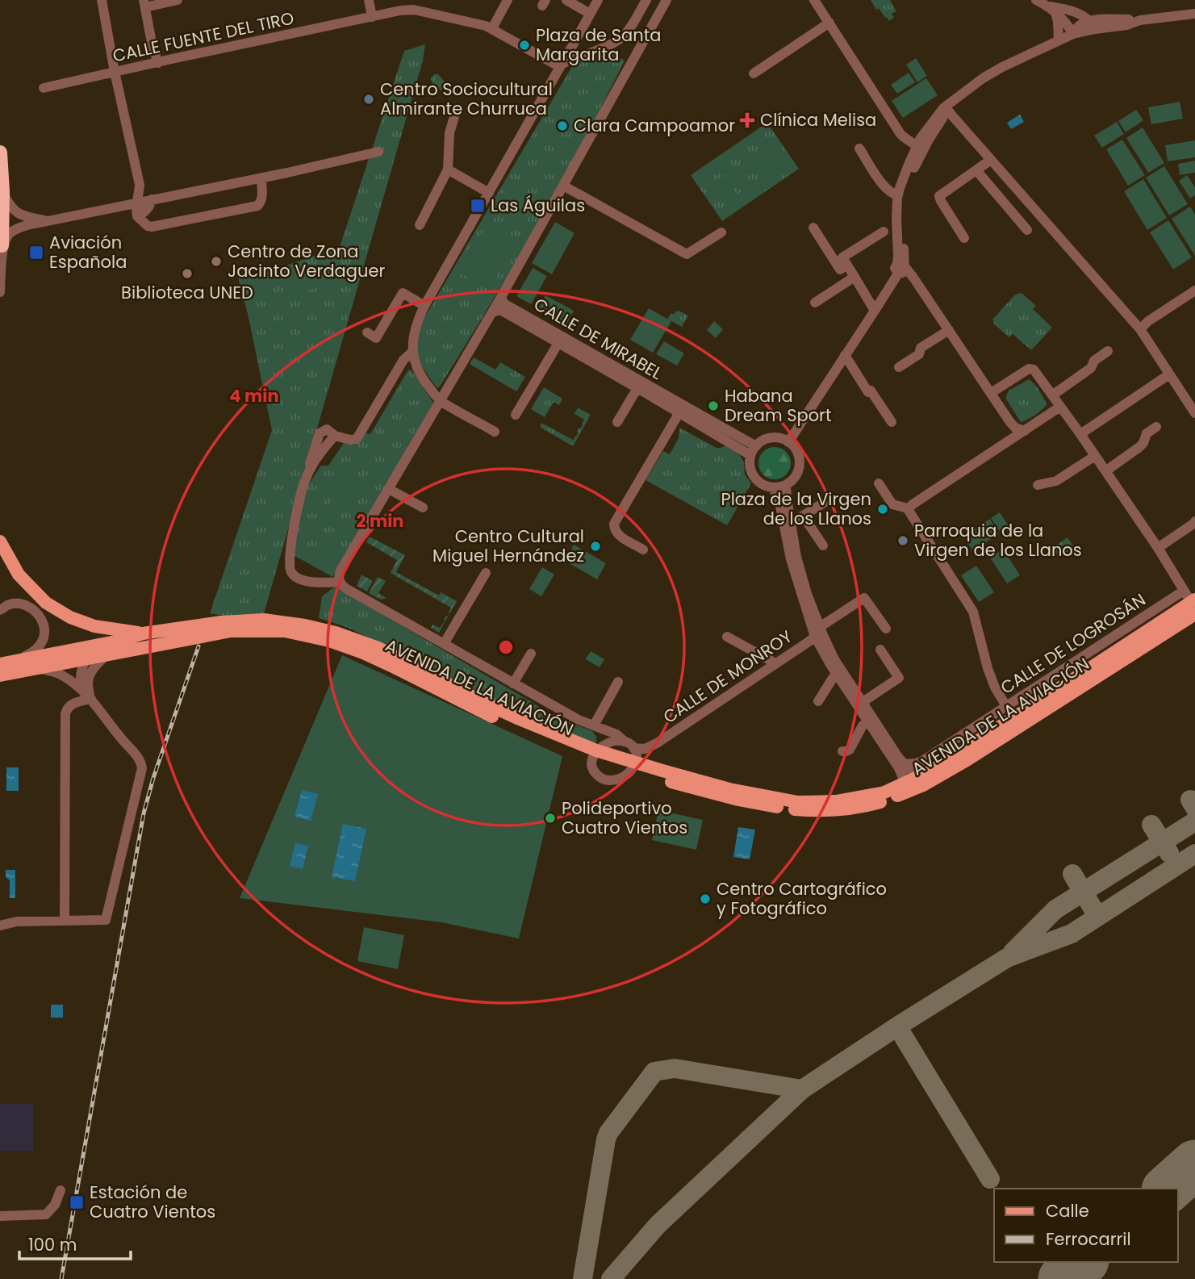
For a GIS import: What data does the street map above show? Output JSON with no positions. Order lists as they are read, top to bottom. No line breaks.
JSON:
{"streets":{"main road":["AVENIDA DE LA AVIACIÓN"],"street":["CALLE FUENTE DEL TIRO","CALLE DE MIRABEL","CALLE DE LOGROSÁN","CALLE DE MONROY"]},"crossings":[["CALLE DE LOGROSÁN","AVENIDA DE LA AVIACIÓN"],["CALLE DE MONROY","AVENIDA DE LA AVIACIÓN"]],"places":{"other":["Plaza de Santa Margarita","Centro Sociocultural Almirante Churruca","Clara Campoamor","Centro de Zona Jacinto Verdaguer","Biblioteca UNED","Habana Dream Sport","Plaza de la Virgen de los Llanos","Parroquia de la Virgen de los Llanos","Centro Cultural Miguel Hernández","Polideportivo Cuatro Vientos","Centro Cartográfico y Fotográfico"],"health":["Clínica Melisa"],"transit":["Las Águilas","Aviación Española","Estación de Cuatro Vientos"]},"legend":["Calle","Ferrocarril"],"scale_bar":"100 m","rings":["4 min","2 min"]}
